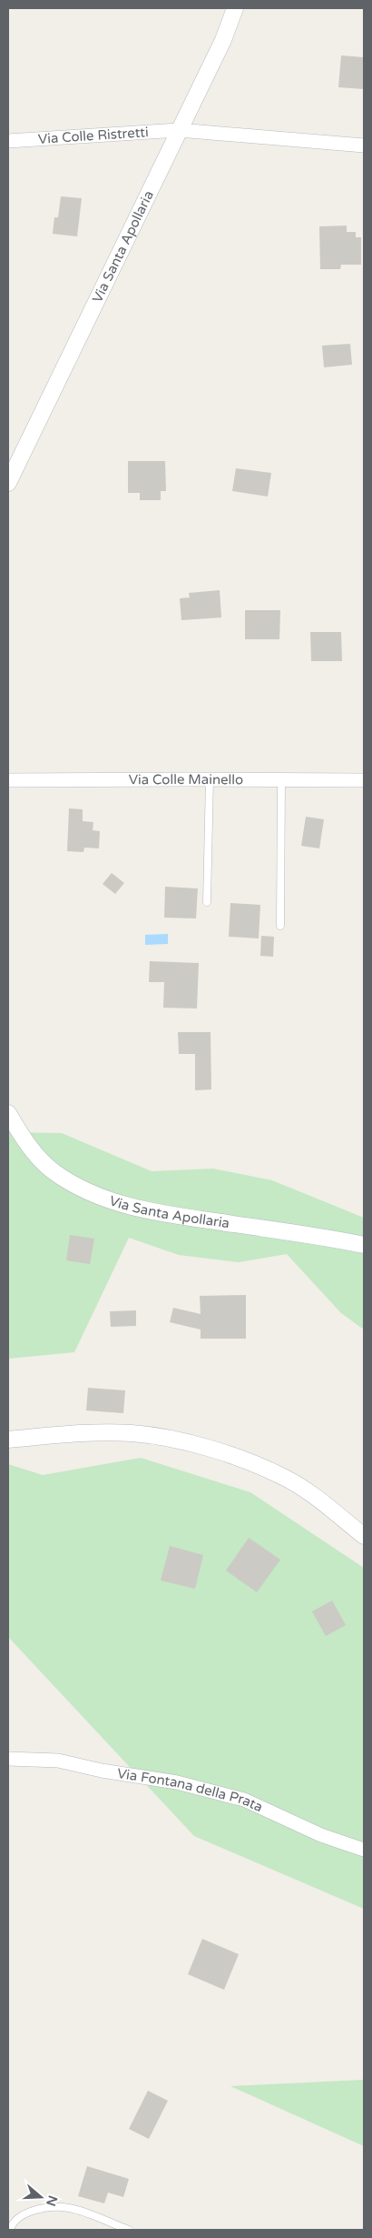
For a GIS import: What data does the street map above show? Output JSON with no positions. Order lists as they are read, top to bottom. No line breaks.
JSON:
{"streets":{"street":["Via Colle Ristretti","Via Santa Apollaria","Via Colle Mainello","Via Fontana della Prata"]},"crossings":[["Via Colle Ristretti","Via Santa Apollaria"]],"north":"right"}
